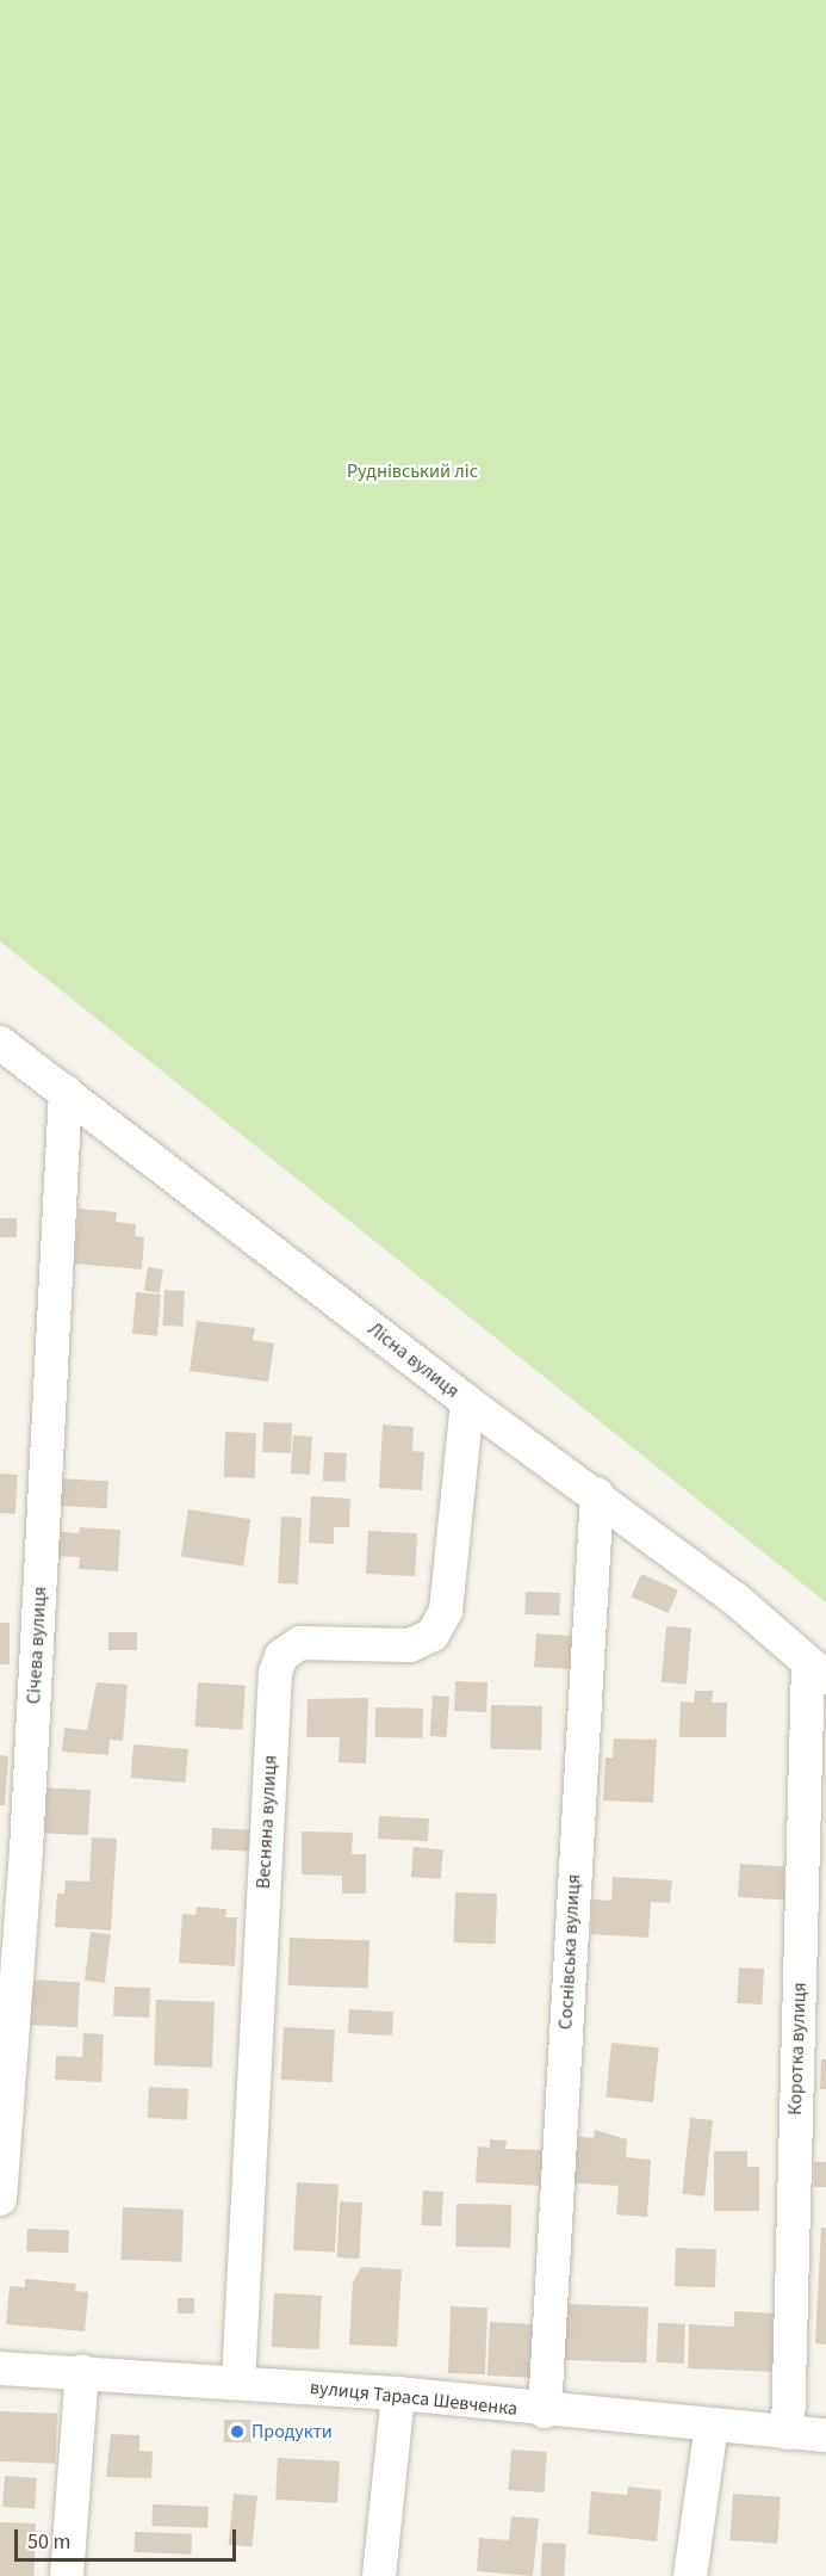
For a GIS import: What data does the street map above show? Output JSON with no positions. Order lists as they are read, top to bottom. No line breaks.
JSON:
{"streets":{"street":["Лісна вулиця","Січева вулиця","Весняна вулиця","Соснівська вулиця","Коротка вулиця","вулиця Тараса Шевченка"]},"crossings":[["Лісна вулиця","Січева вулиця"],["Лісна вулиця","Весняна вулиця"],["Лісна вулиця","Соснівська вулиця"],["Лісна вулиця","Коротка вулиця"],["Весняна вулиця","вулиця Тараса Шевченка"],["Соснівська вулиця","вулиця Тараса Шевченка"],["Коротка вулиця","вулиця Тараса Шевченка"]],"parks":["Руднівський ліс"],"places":["Продукти"],"scale_bar":"50 m"}
